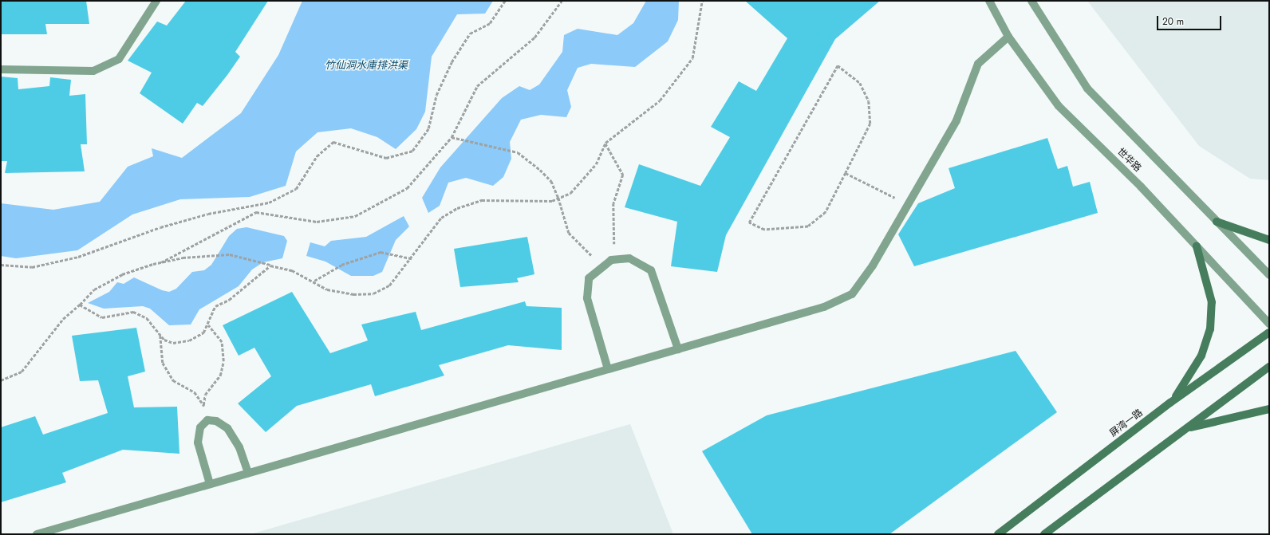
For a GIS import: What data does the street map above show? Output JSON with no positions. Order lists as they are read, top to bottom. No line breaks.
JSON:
{"streets":{"main road":["屏湾一路"],"street":["世华路"]},"water":["竹仙洞水庫排洪渠"],"scale_bar":"20 m"}
